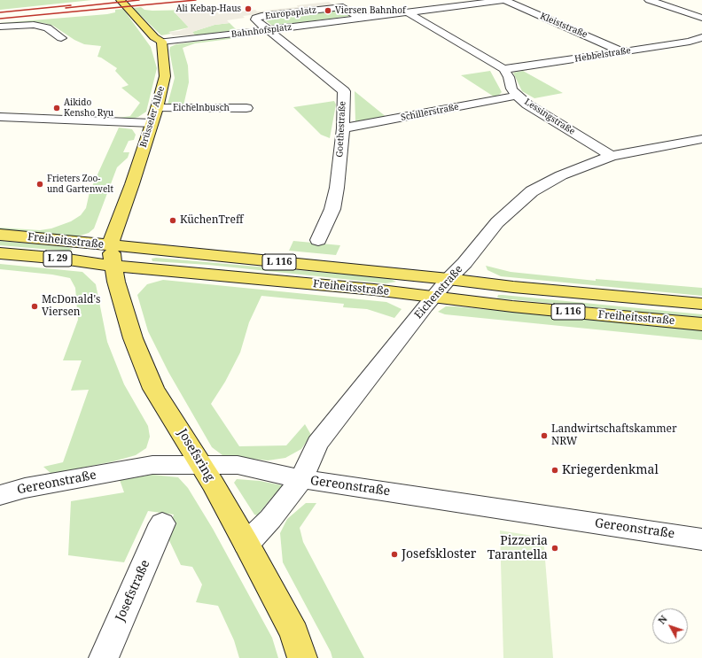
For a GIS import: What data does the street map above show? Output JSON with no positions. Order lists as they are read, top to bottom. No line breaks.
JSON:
{"streets":{"main road":["Brüsseler Allee","Freiheitsstraße","L 29","L 116","Josefsring"],"street":["Europaplatz","Kleiststraße","Bahnhofsplatz","Hebbelstraße","Eichelnbusch","Schillerstraße","Lessingstraße","Goethestraße","Eichenstraße","Gereonstraße","Josefstraße"]},"crossings":[["Europaplatz","Bahnhofsplatz"],["Europaplatz","Goethestraße"],["Kleiststraße","Bahnhofsplatz"],["Kleiststraße","Hebbelstraße"],["Bahnhofsplatz","Brüsseler Allee"],["Bahnhofsplatz","Goethestraße"],["Hebbelstraße","Lessingstraße"],["Eichelnbusch","Brüsseler Allee"],["Schillerstraße","Lessingstraße"],["Schillerstraße","Goethestraße"],["Brüsseler Allee","Freiheitsstraße"],["Brüsseler Allee","Josefsring"],["Lessingstraße","Eichenstraße"],["Freiheitsstraße","Eichenstraße"],["Freiheitsstraße","Josefsring"],["Eichenstraße","Josefsring"],["Eichenstraße","Gereonstraße"],["Josefsring","Gereonstraße"]],"places":["Ali Kebap-Haus","Viersen Bahnhof","Aikido Kensho Ryu","Frieters Zoo- und Gartenwelt","KüchenTreff","McDonald's Viersen","Landwirtschaftskammer NRW","Kriegerdenkmal","Pizzeria Tarantella","Josefskloster"],"north":"top left"}
